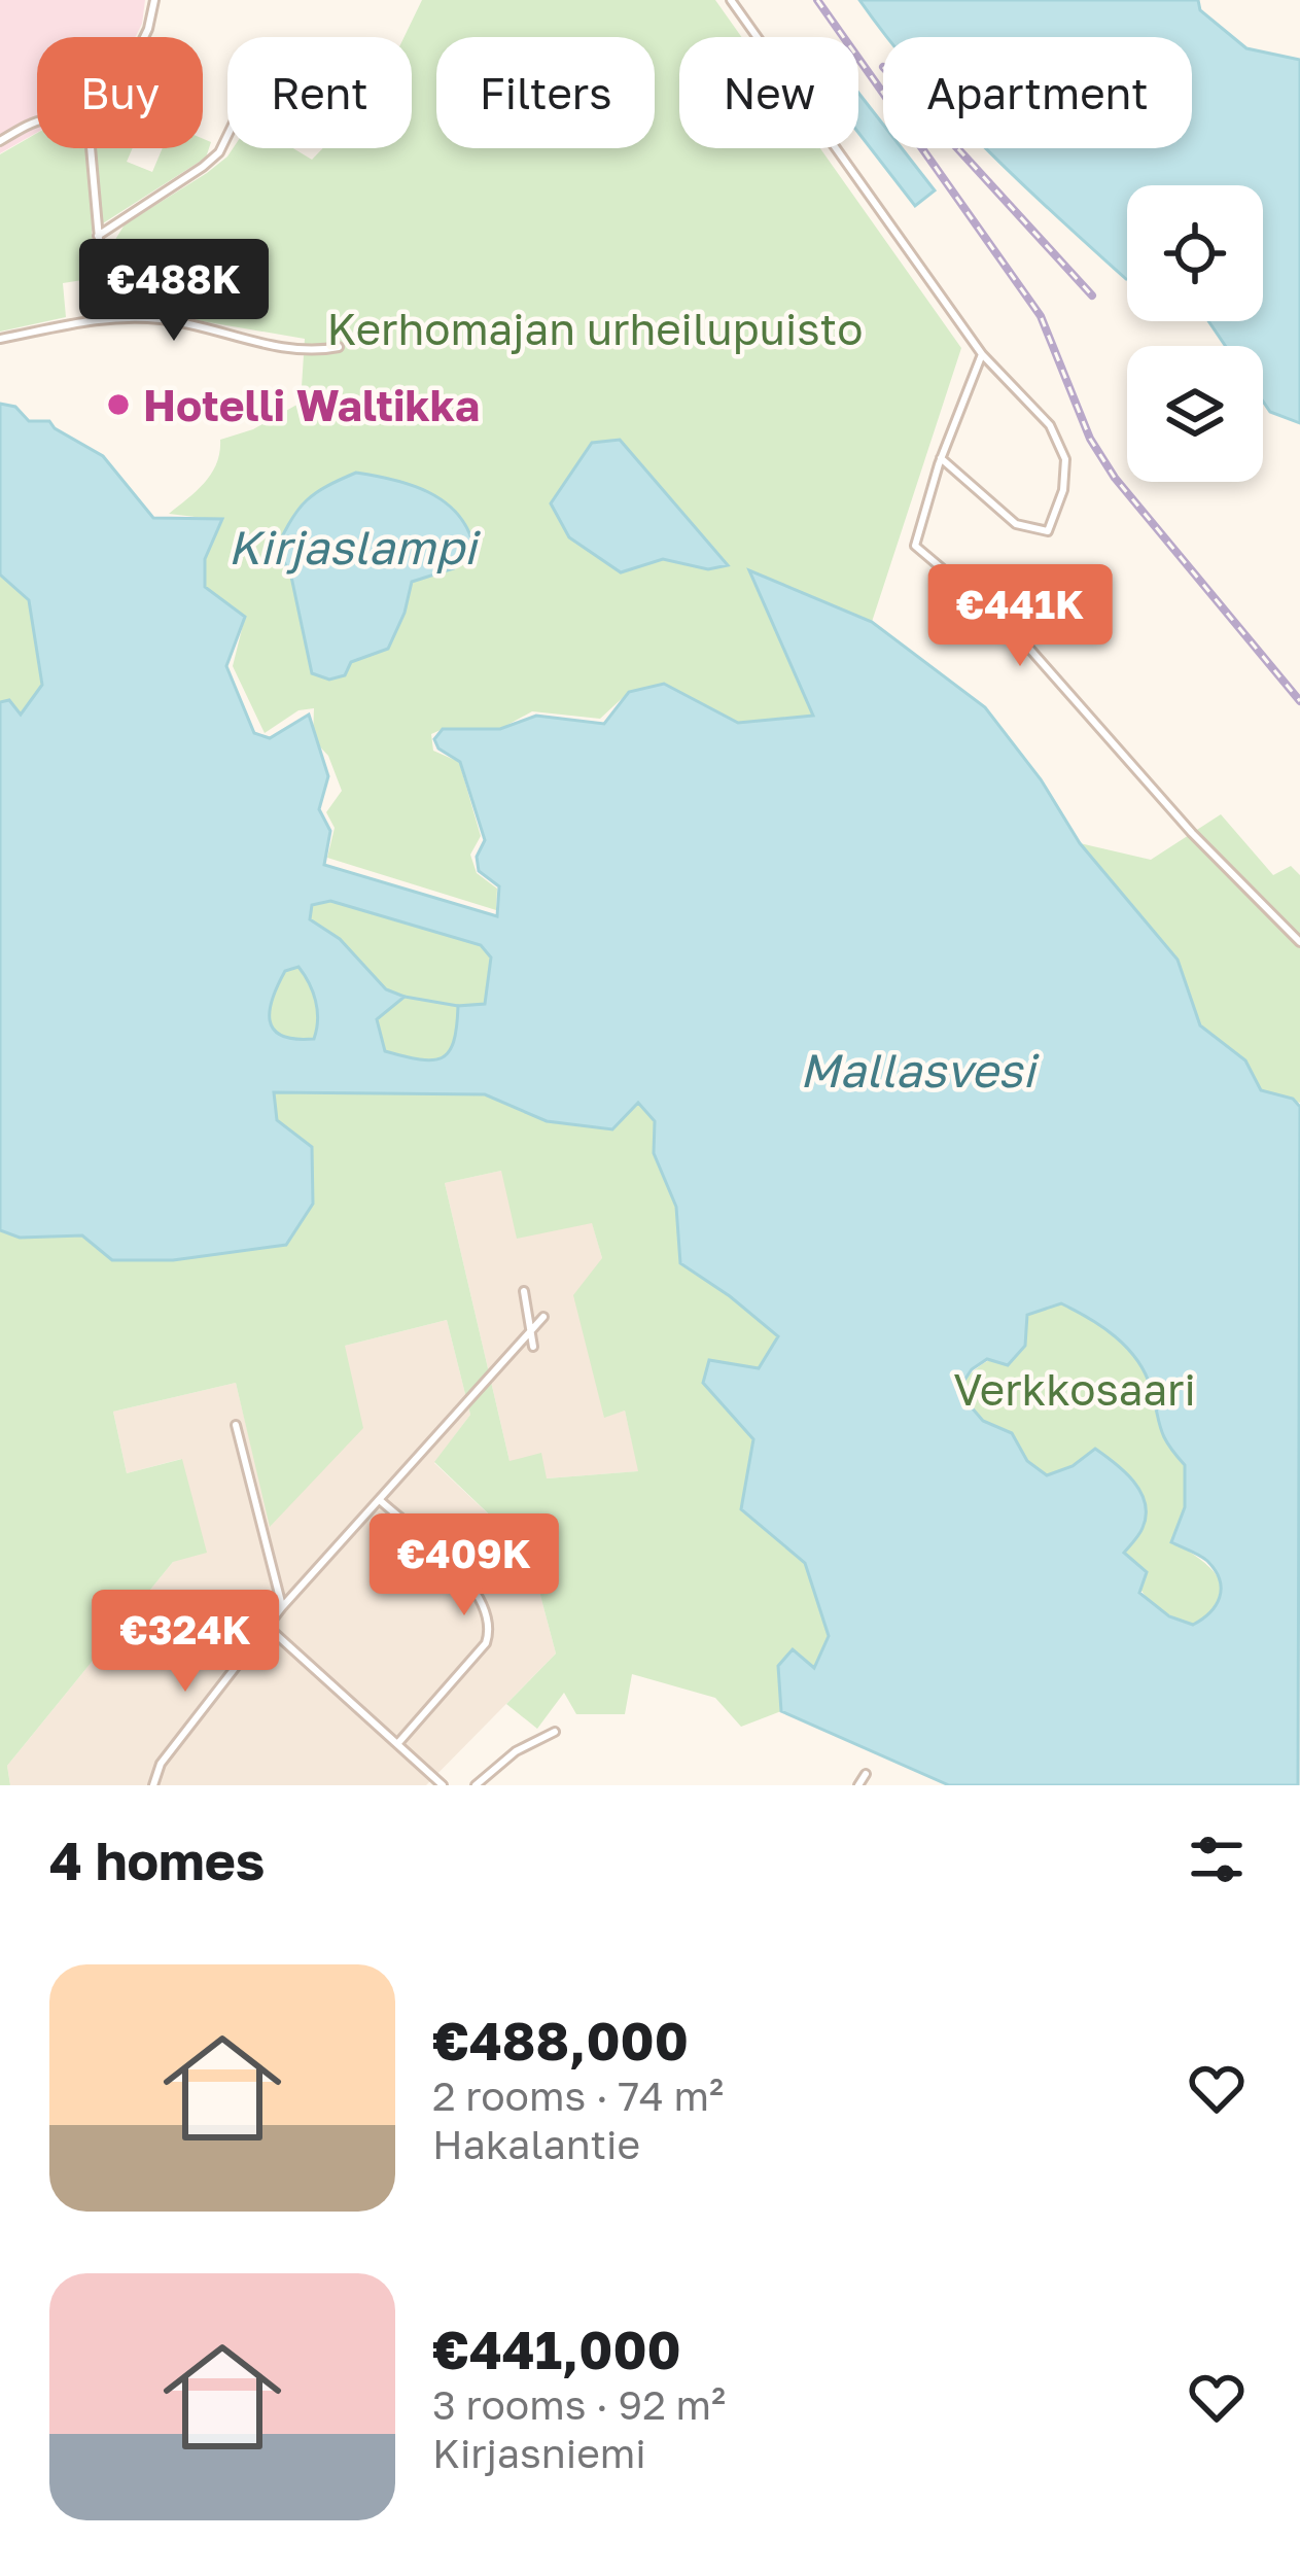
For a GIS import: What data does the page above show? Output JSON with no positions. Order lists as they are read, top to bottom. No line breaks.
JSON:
{"water":["Kirjaslampi","Mallasvesi"],"parks":["Kerhomajan urheilupuisto","Verkkosaari"],"places":["Hotelli Waltikka"],"page":{"chip":["Buy","Rent","Filters","New","Apartment"],"price":["€488K","€441K","€409K","€324K"],"heading":"4 homes","list":[{"name":"€488,000","note":"2 rooms · 74 m² · Hakalantie"},{"name":"€441,000","note":"3 rooms · 92 m² · Kirjasniemi"}]}}
